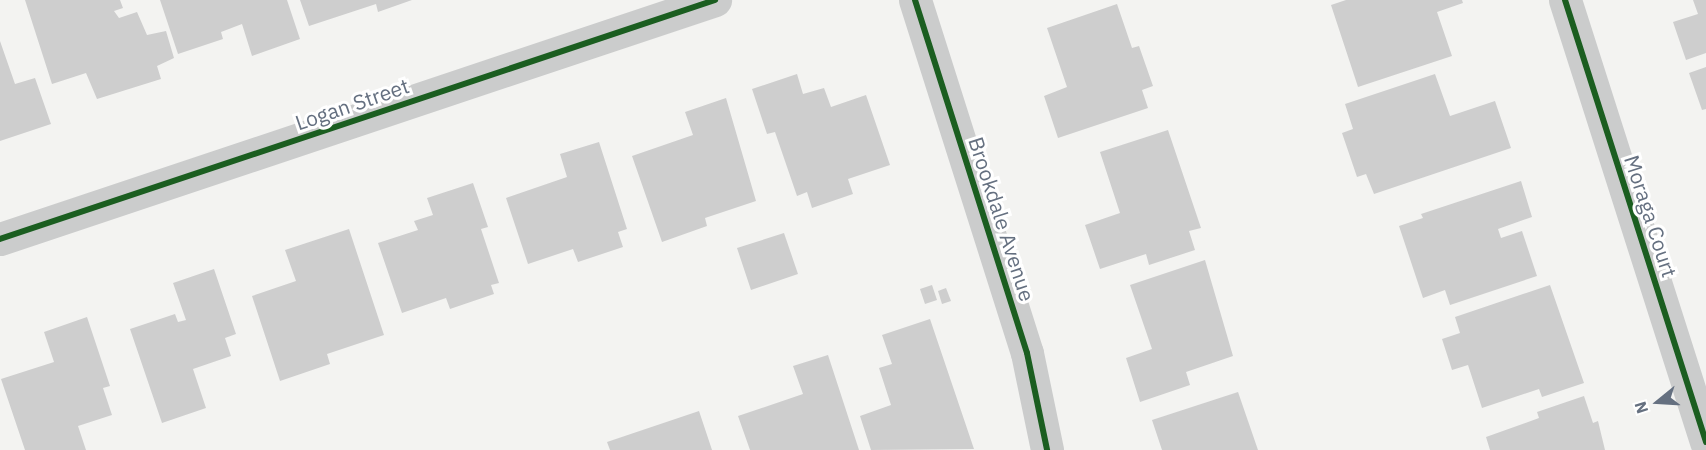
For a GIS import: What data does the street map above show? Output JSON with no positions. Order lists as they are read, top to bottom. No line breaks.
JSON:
{"streets":{"street":["Logan Street","Moraga Court","Brookdale Avenue"]},"north":"left"}
